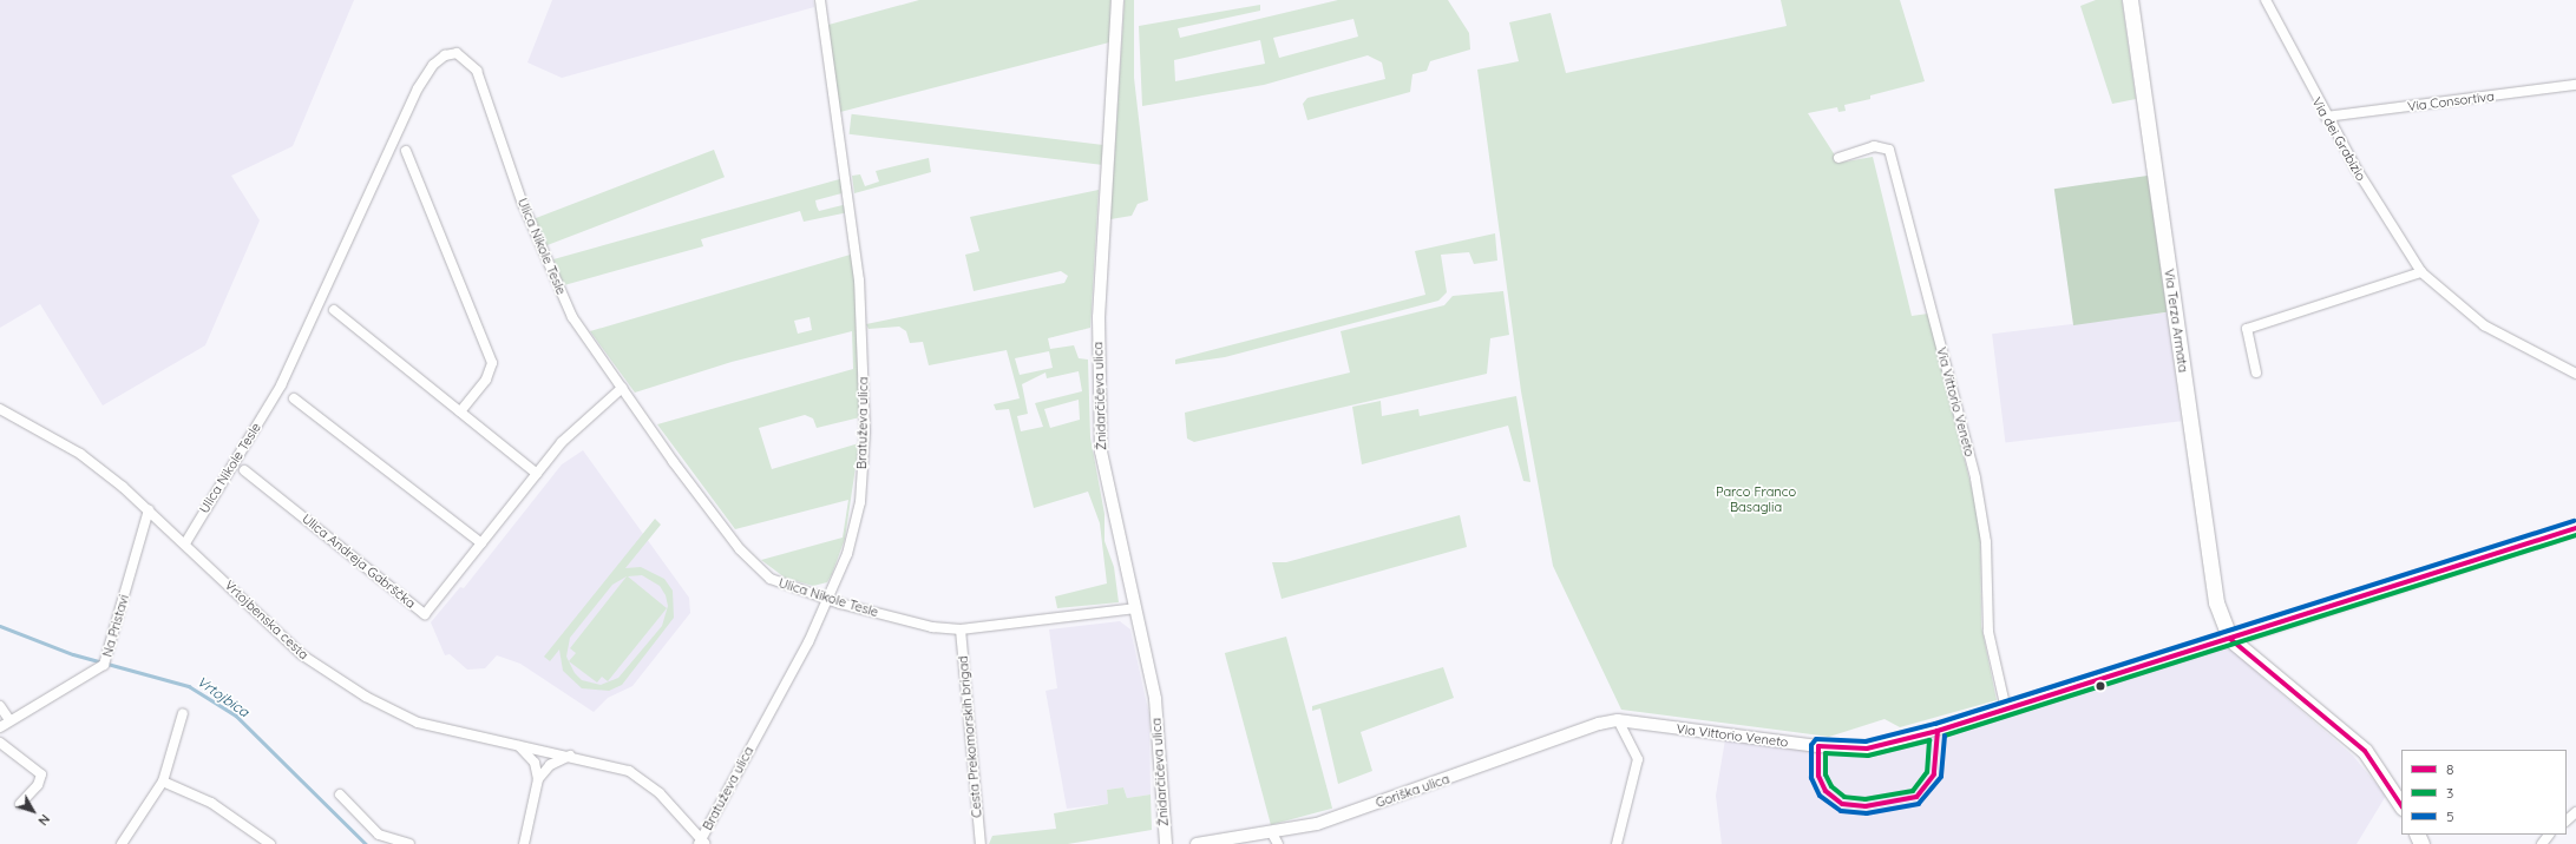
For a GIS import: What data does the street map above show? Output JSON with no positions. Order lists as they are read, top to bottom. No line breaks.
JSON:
{"streets":{"main road":["Via Terza Armata","Via Vittorio Veneto"],"street":["Via Consortiva","Via dei Grabizio","Ulica Nikole Tesle","Žnidarčičeva ulica","Bratuževa ulica","Ulica Andreja Gabrščka","Vrtojbenska cesta","Na Pristavi","Cesta Prekomorskih brigad","Goriška ulica"]},"crossings":[["Via Consortiva","Via dei Grabizio"],["Ulica Nikole Tesle","Žnidarčičeva ulica"],["Ulica Nikole Tesle","Bratuževa ulica"],["Ulica Nikole Tesle","Ulica Andreja Gabrščka"],["Ulica Nikole Tesle","Vrtojbenska cesta"],["Ulica Nikole Tesle","Cesta Prekomorskih brigad"],["Via Terza Armata","Via Vittorio Veneto"],["Via Vittorio Veneto","Goriška ulica"],["Bratuževa ulica","Vrtojbenska cesta"],["Vrtojbenska cesta","Na Pristavi"]],"water":["Vrtojbica"],"parks":["Parco Franco Basaglia"],"lines":["transit line 5","transit line 8","transit line 3"],"legend":["8","3","5"],"north":"bottom right"}
